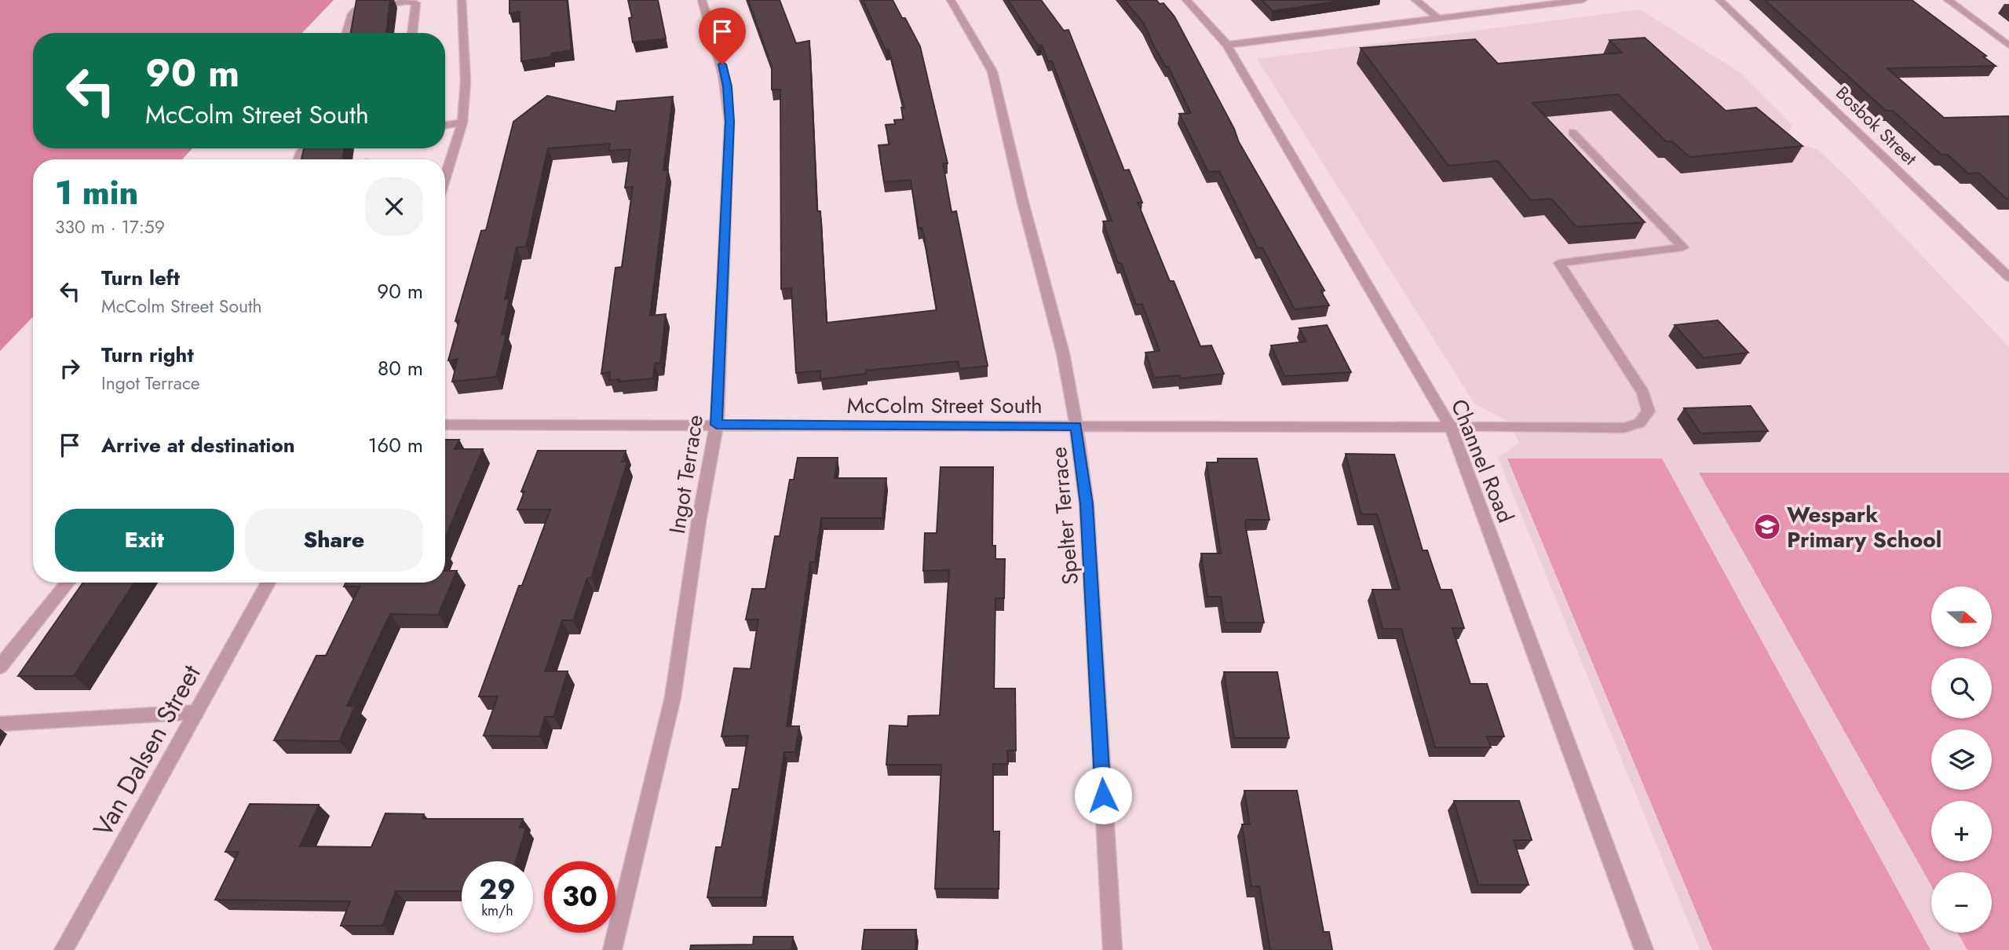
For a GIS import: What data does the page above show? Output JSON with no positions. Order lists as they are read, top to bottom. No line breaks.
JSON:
{"streets":{"street":["Bosbok Street","McColm Street South","Channel Road","Ingot Terrace","Spelter Terrace","Van Dalsen Street"]},"crossings":[["McColm Street South","Channel Road"],["McColm Street South","Ingot Terrace"],["McColm Street South","Spelter Terrace"]],"places":{"school or university":["Wespark Primary School"]},"north":"right","page":{"turn":["90 m","McColm Street South"],"heading":["1 min","330 m · 17:59"],"list":[{"name":"Turn left","note":"McColm Street South","value":"90 m"},{"name":"Turn right","note":"Ingot Terrace","value":"80 m"},{"name":"Arrive at destination","value":"160 m"}],"buttons":["Exit","Share"],"map_buttons":["+","−"],"speed":"29 km/h","limit":"30"}}
